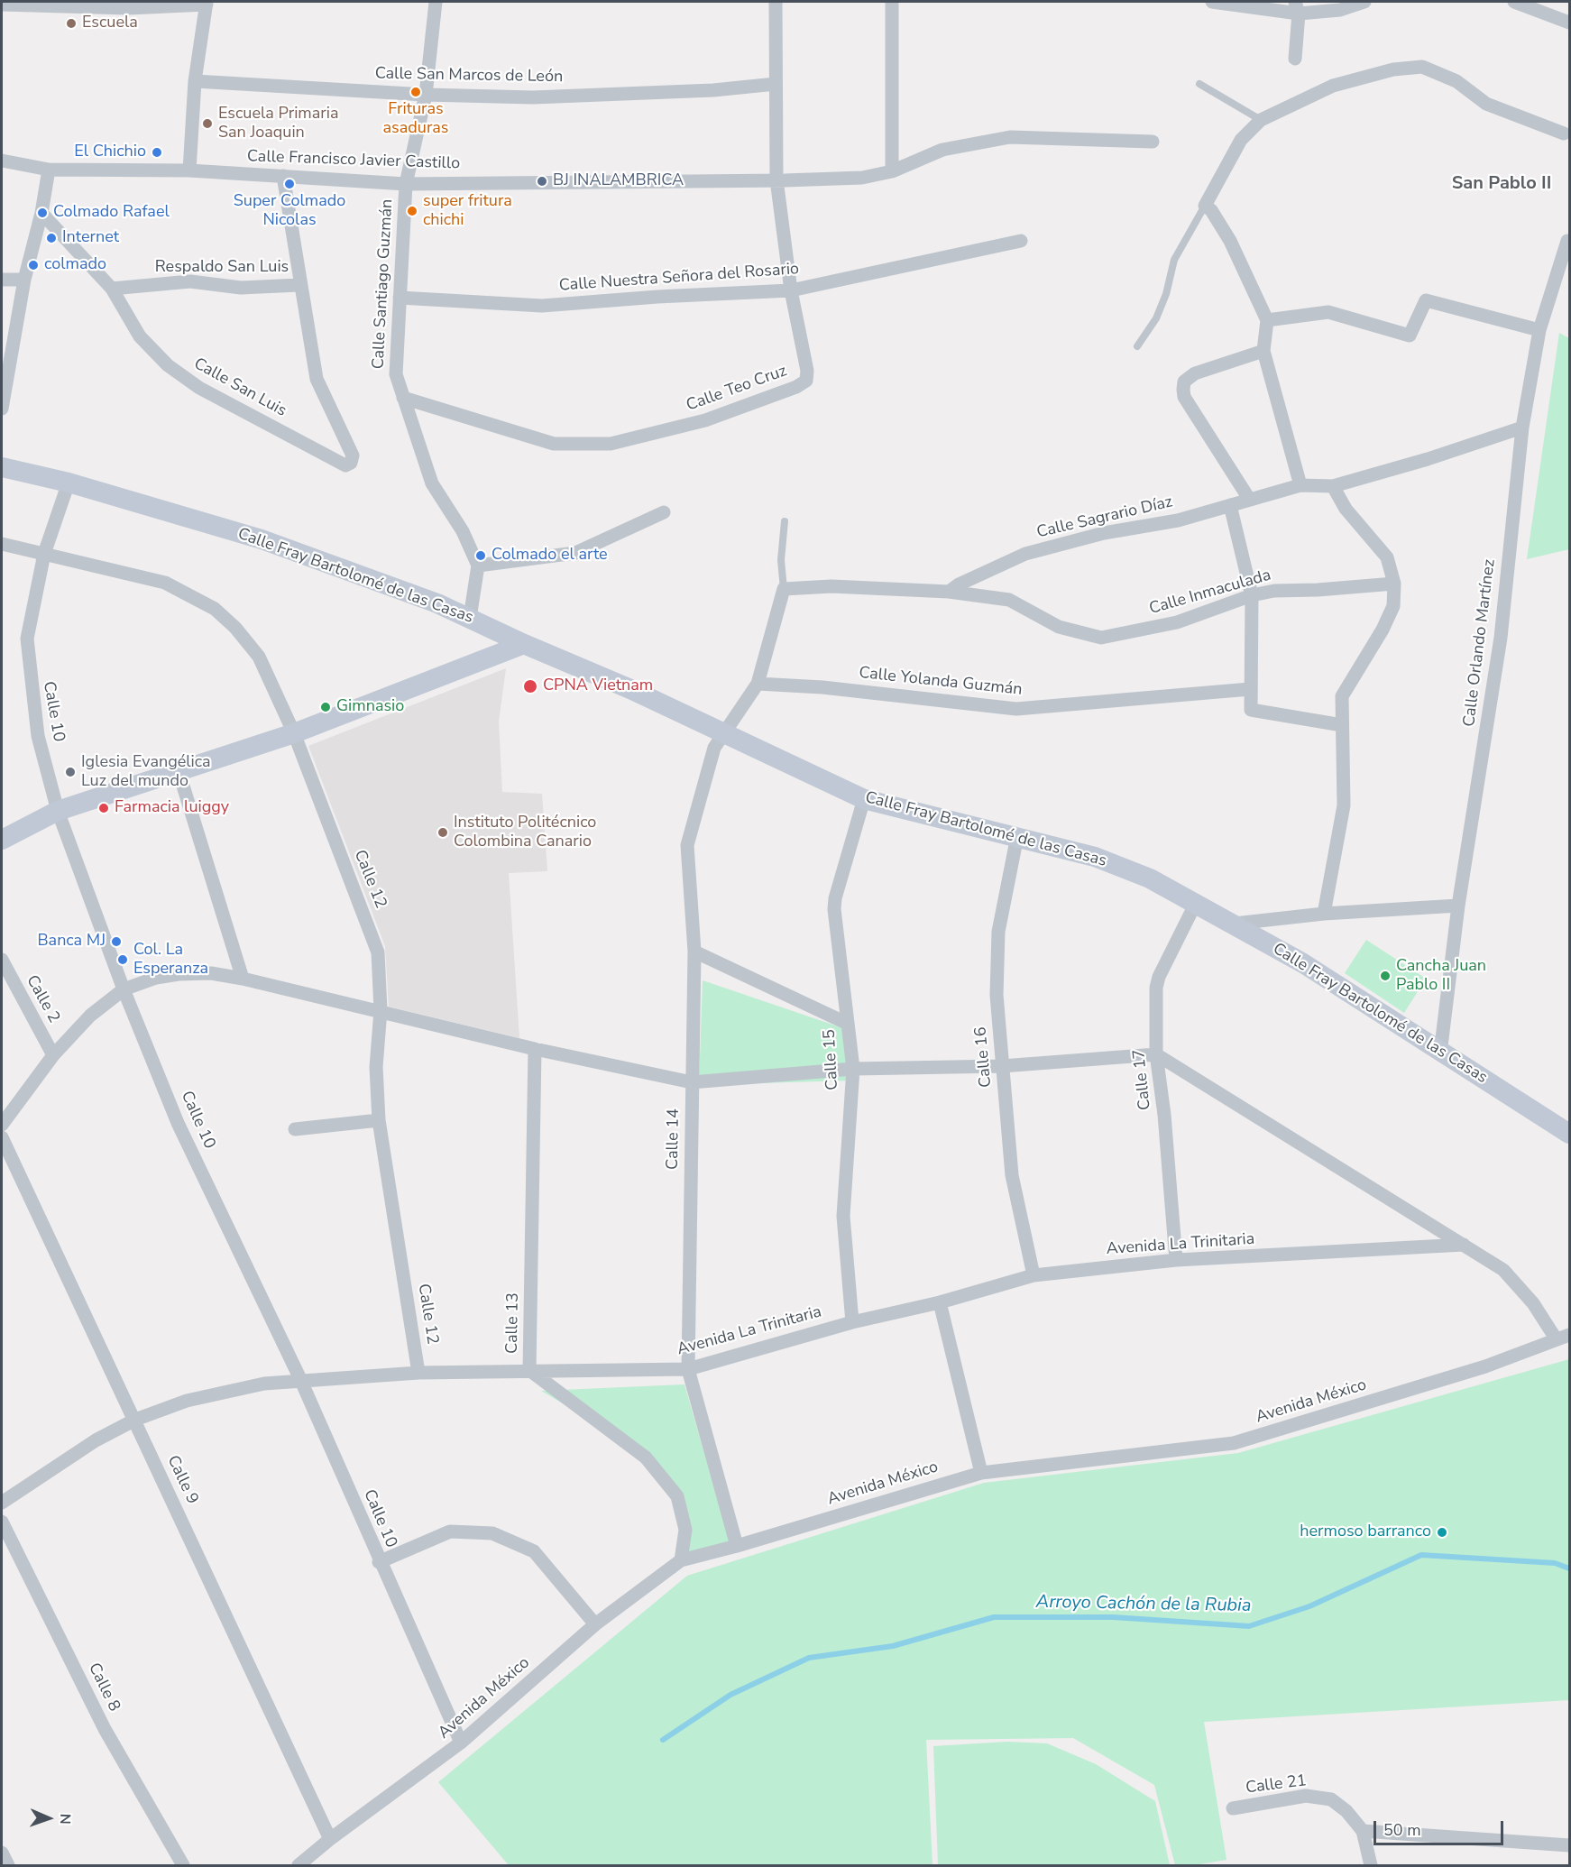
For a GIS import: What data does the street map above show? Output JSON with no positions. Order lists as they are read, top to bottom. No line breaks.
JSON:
{"streets":{"main road":["Calle Fray Bartolomé de las Casas"],"street":["Calle San Marcos de León","Calle Francisco Javier Castillo","Respaldo San Luis","Calle Nuestra Señora del Rosario","Calle Santiago Guzmán","Calle San Luis","Calle Teo Cruz","Calle Sagrario Díaz","Calle Inmaculada","Calle Orlando Martínez","Calle Yolanda Guzmán","Calle 10","Calle 12","Calle 2","Calle 16","Calle 15","Calle 17","Calle 14","Avenida La Trinitaria","Calle 13","Avenida México","Calle 9","Calle 8","Calle 21"]},"crossings":[["Calle San Marcos de León","Calle Santiago Guzmán"],["Calle San Marcos de León","Calle Teo Cruz"],["Calle Francisco Javier Castillo","Calle Santiago Guzmán"],["Calle Francisco Javier Castillo","Calle Teo Cruz"],["Respaldo San Luis","Calle San Luis"],["Calle Nuestra Señora del Rosario","Calle Santiago Guzmán"],["Calle Nuestra Señora del Rosario","Calle Teo Cruz"],["Calle Santiago Guzmán","Calle Teo Cruz"],["Calle Sagrario Díaz","Calle Inmaculada"],["Calle Sagrario Díaz","Calle Orlando Martínez"],["Calle Fray Bartolomé de las Casas","Calle Orlando Martínez"],["Calle Fray Bartolomé de las Casas","Calle 10"],["Calle Fray Bartolomé de las Casas","Calle 16"],["Calle Fray Bartolomé de las Casas","Calle 15"],["Calle Fray Bartolomé de las Casas","Calle 17"],["Calle Fray Bartolomé de las Casas","Calle 14"],["Calle 10","Calle 12"],["Calle 10","Avenida La Trinitaria"],["Calle 10","Avenida México"],["Calle 12","Avenida La Trinitaria"],["Calle 16","Avenida La Trinitaria"],["Calle 15","Avenida La Trinitaria"],["Calle 17","Avenida La Trinitaria"],["Calle 14","Avenida La Trinitaria"],["Calle 14","Avenida México"],["Avenida La Trinitaria","Calle 13"],["Avenida La Trinitaria","Calle 9"],["Calle 13","Avenida México"],["Avenida México","Calle 9"]],"districts":["San Pablo II"],"water":["Arroyo Cachón de la Rubia"],"places":["Escuela","Frituras asaduras","Escuela Primaria San Joaquin","El Chichio","BJ INALAMBRICA","Super Colmado Nicolas","super fritura chichi","Colmado Rafael","Internet","colmado","Colmado el arte","CPNA Vietnam","Gimnasio","Iglesia Evangélica Luz del mundo","Farmacia luiggy","Instituto Politécnico Colombina Canario","Banca MJ","Col. La Esperanza","Cancha Juan Pablo II","hermoso barranco"],"scale_bar":"50 m","north":"right"}
